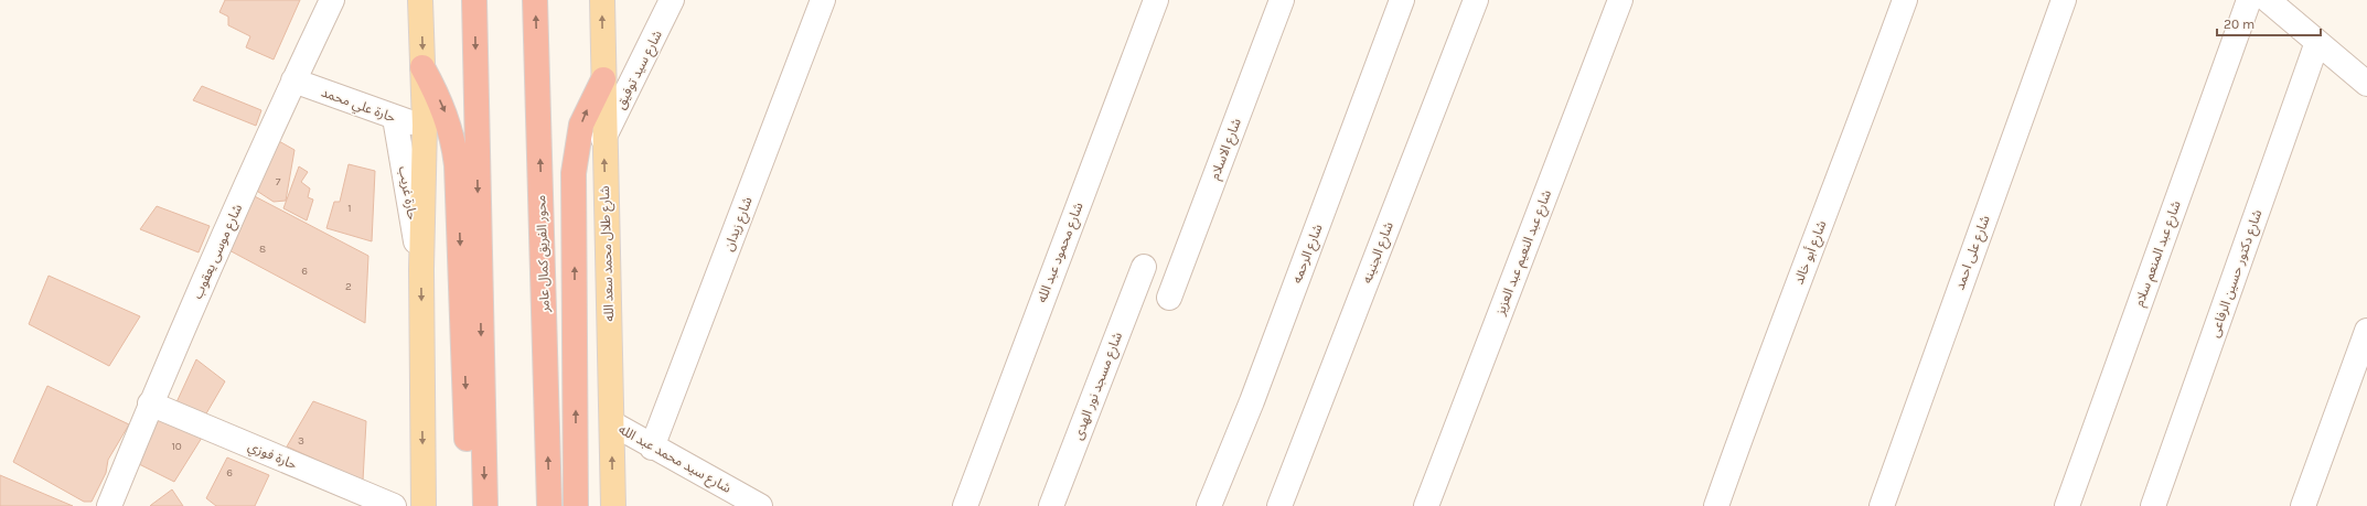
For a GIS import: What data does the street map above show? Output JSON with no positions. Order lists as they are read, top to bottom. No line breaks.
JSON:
{"streets":{"highway":["محور الفريق كمال عامر"],"main road":["شارع طلال محمد سعد الله"],"street":["شارع سيد توفيق","حارة علي محمد","شارع الاسلام","حارة غريب","شارع زيدان","شارع موسى يعقوب","شارع محمود عبد الله","شارع الجنينه","شارع عبد النعيم عبد العزيز","شارع أبو خالد","شارع على احمد","شارع الرحمه","شارع عبد المنعم سلام","شارع دكتور حسين الرفاعى","شارع مسجد نور الهدى","حارة فوزي","شارع سيد محمد عبد الله"]},"crossings":[["شارع سيد توفيق","شارع طلال محمد سعد الله"],["حارة علي محمد","حارة غريب"],["حارة علي محمد","شارع موسى يعقوب"],["شارع زيدان","شارع سيد محمد عبد الله"],["شارع موسى يعقوب","حارة فوزي"],["شارع طلال محمد سعد الله","شارع سيد محمد عبد الله"]],"house_numbers":["7","1","8","6","2","3","10","6"],"scale_bar":"20 m"}
